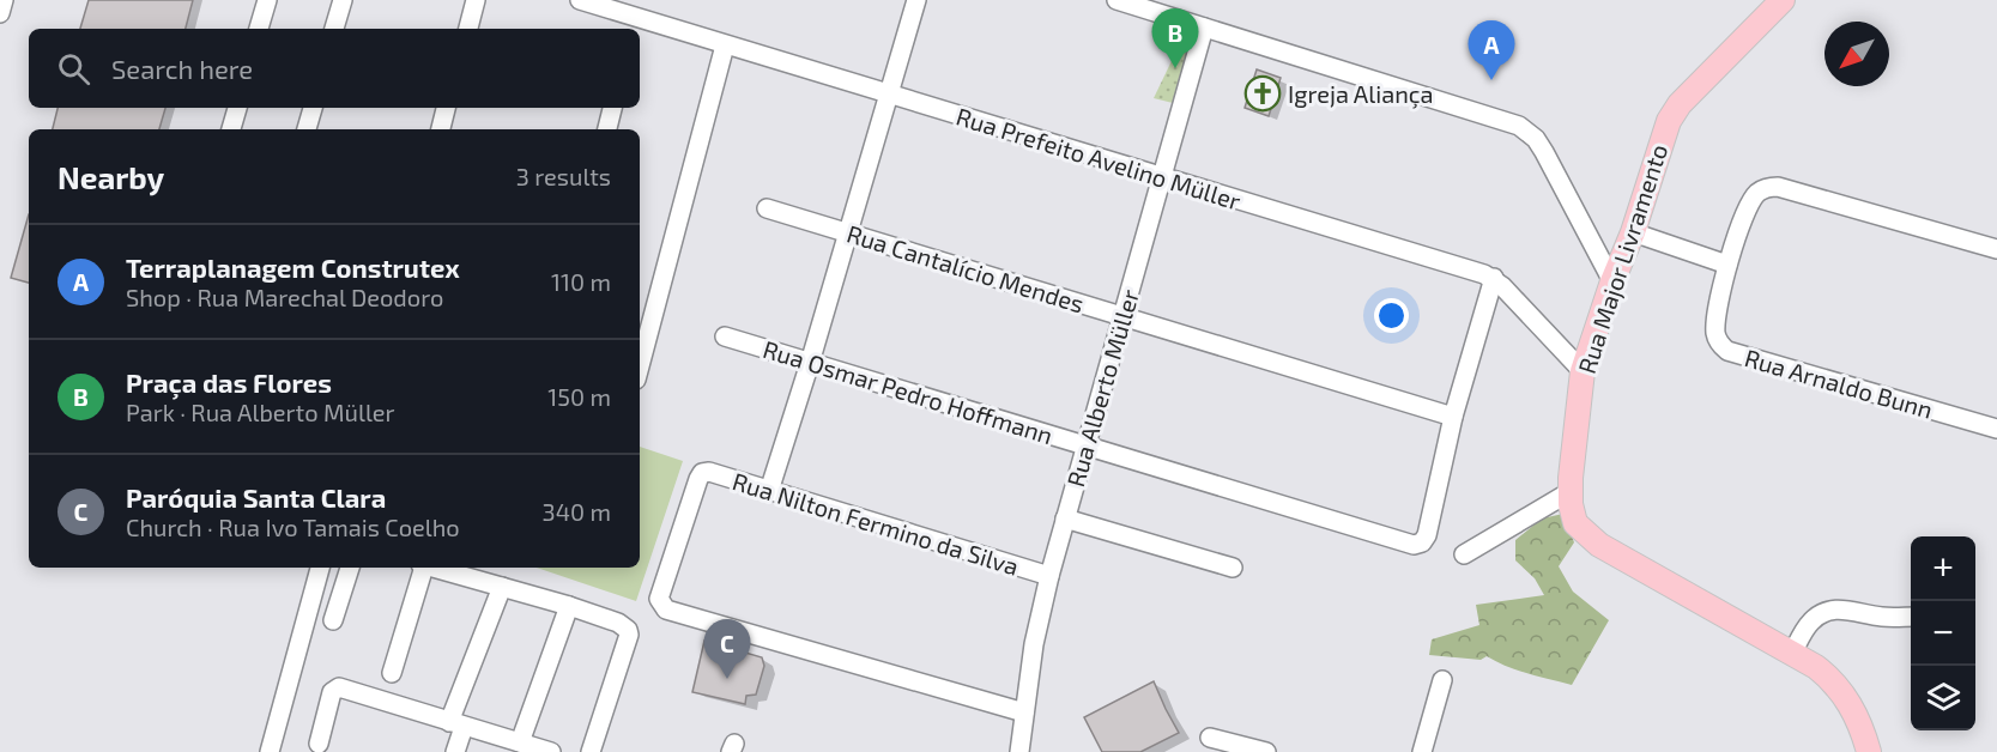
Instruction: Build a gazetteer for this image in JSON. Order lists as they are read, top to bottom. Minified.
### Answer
{"streets":{"main road":["Rua Major Livramento"],"street":["Rua Prefeito Avelino Müller","Rua Cantalício Mendes","Rua Arnaldo Bunn","Rua Alberto Müller","Rua Osmar Pedro Hoffmann","Rua Nilton Fermino da Silva"]},"crossings":[["Rua Prefeito Avelino Müller","Rua Major Livramento"],["Rua Prefeito Avelino Müller","Rua Alberto Müller"],["Rua Cantalício Mendes","Rua Alberto Müller"],["Rua Cantalício Mendes","Rua Osmar Pedro Hoffmann"],["Rua Alberto Müller","Rua Osmar Pedro Hoffmann"],["Rua Alberto Müller","Rua Nilton Fermino da Silva"]],"places":{"church":["Igreja Aliança"]},"north":"bottom left","page":{"pins":["B","A","C"],"search":"Search here","heading":["Nearby","3 results"],"list":[{"mark":"A","name":"Terraplanagem Construtex","note":"Shop · Rua Marechal Deodoro","value":"110 m"},{"mark":"B","name":"Praça das Flores","note":"Park · Rua Alberto Müller","value":"150 m"},{"mark":"C","name":"Paróquia Santa Clara","note":"Church · Rua Ivo Tamais Coelho","value":"340 m"}],"map_buttons":["+","−"]}}
